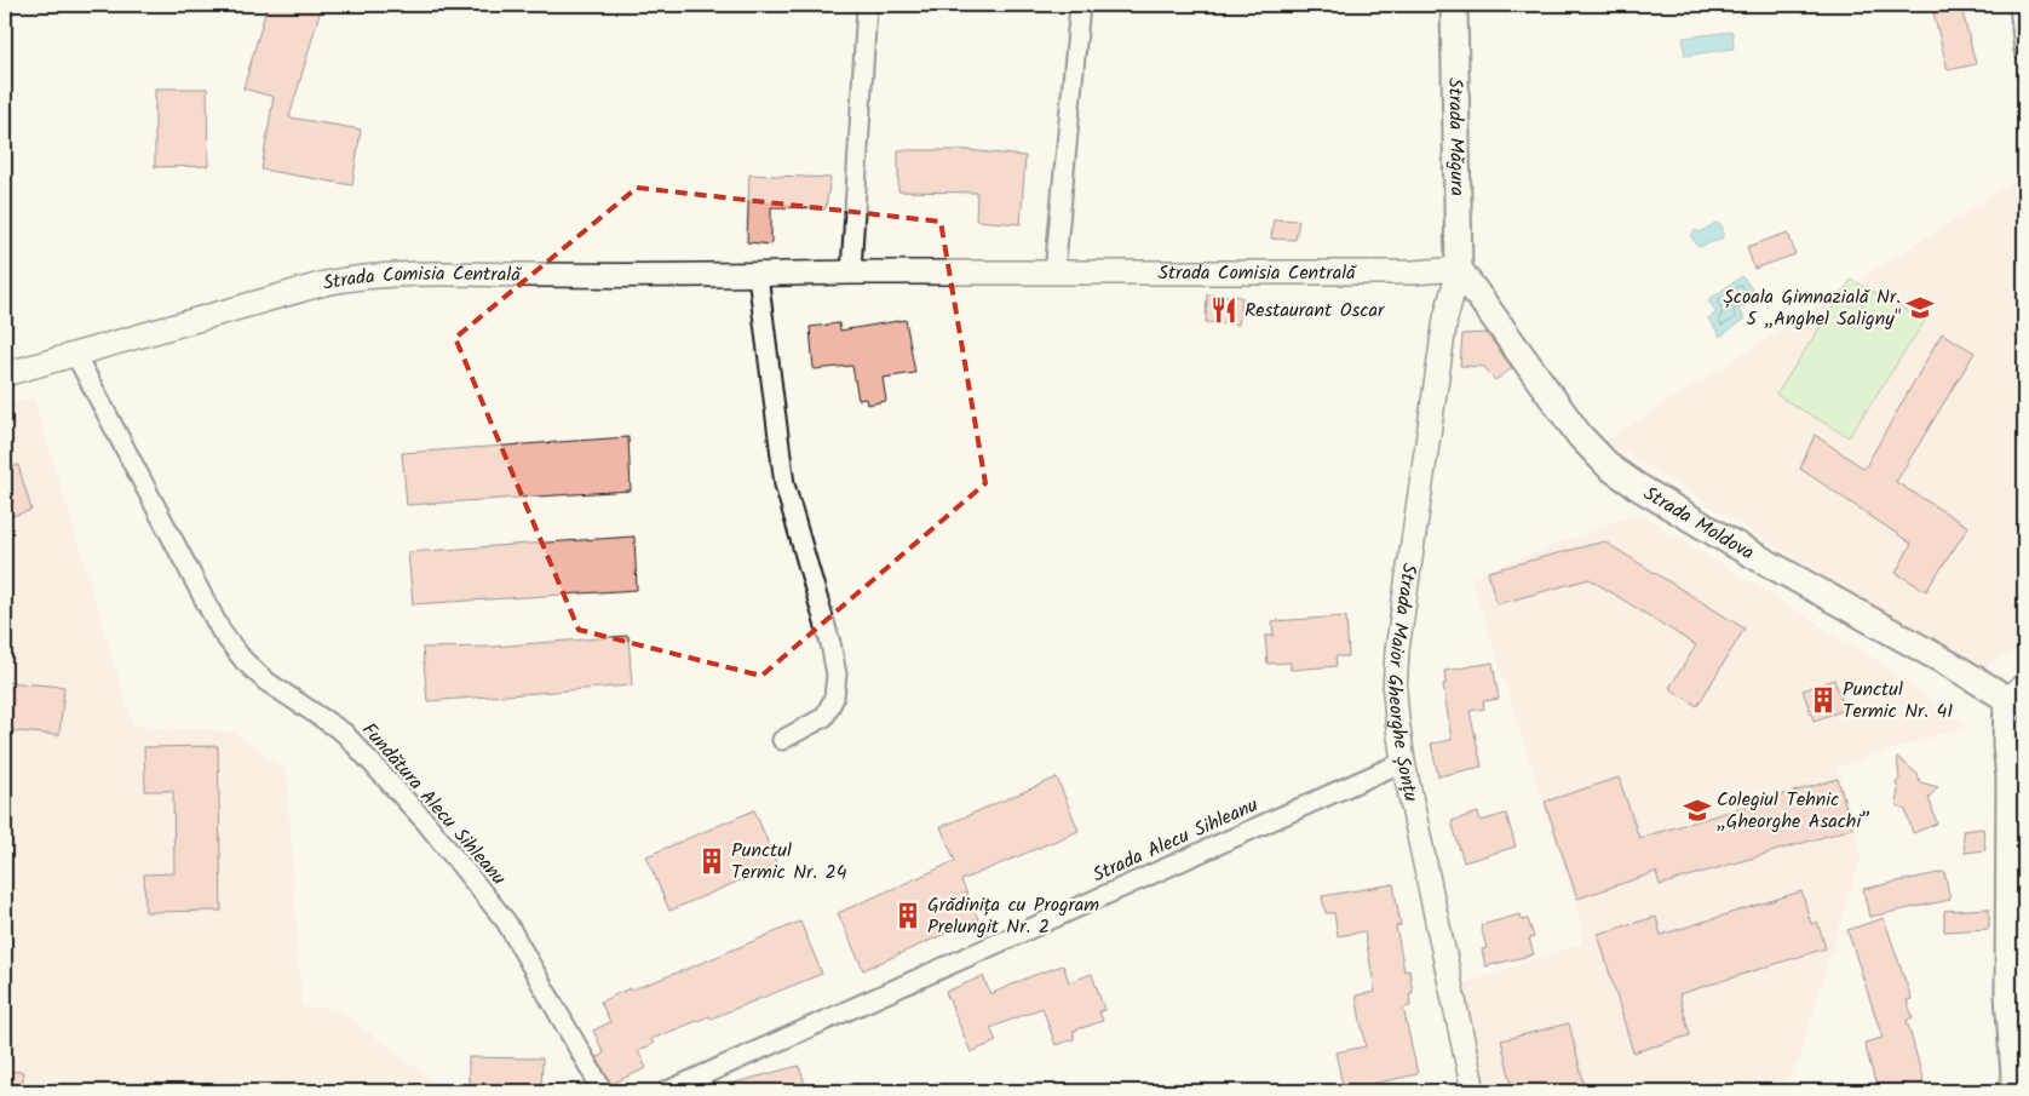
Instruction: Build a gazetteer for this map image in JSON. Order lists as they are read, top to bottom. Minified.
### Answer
{"streets":{"main road":["Strada Măgura","Strada Moldova"],"street":["Strada Comisia Centrală","Strada Maior Gheorghe Șonțu","Fundătura Alecu Sihleanu","Strada Alecu Sihleanu"]},"crossings":[["Strada Măgura","Strada Comisia Centrală"],["Strada Măgura","Strada Moldova"],["Strada Măgura","Strada Maior Gheorghe Șonțu"],["Strada Comisia Centrală","Strada Moldova"],["Strada Comisia Centrală","Strada Maior Gheorghe Șonțu"],["Strada Comisia Centrală","Fundătura Alecu Sihleanu"],["Strada Moldova","Strada Maior Gheorghe Șonțu"],["Strada Maior Gheorghe Șonțu","Strada Alecu Sihleanu"]],"places":{"school or university":["Școala Gimnazială Nr. 5 „Anghel Saligny\"","Colegiul Tehnic „Gheorghe Asachi”"],"restaurant":["Restaurant Oscar"],"building":["Punctul Termic Nr. 41","Punctul Termic Nr. 24","Grădinița cu Program Prelungit Nr. 2"]}}
